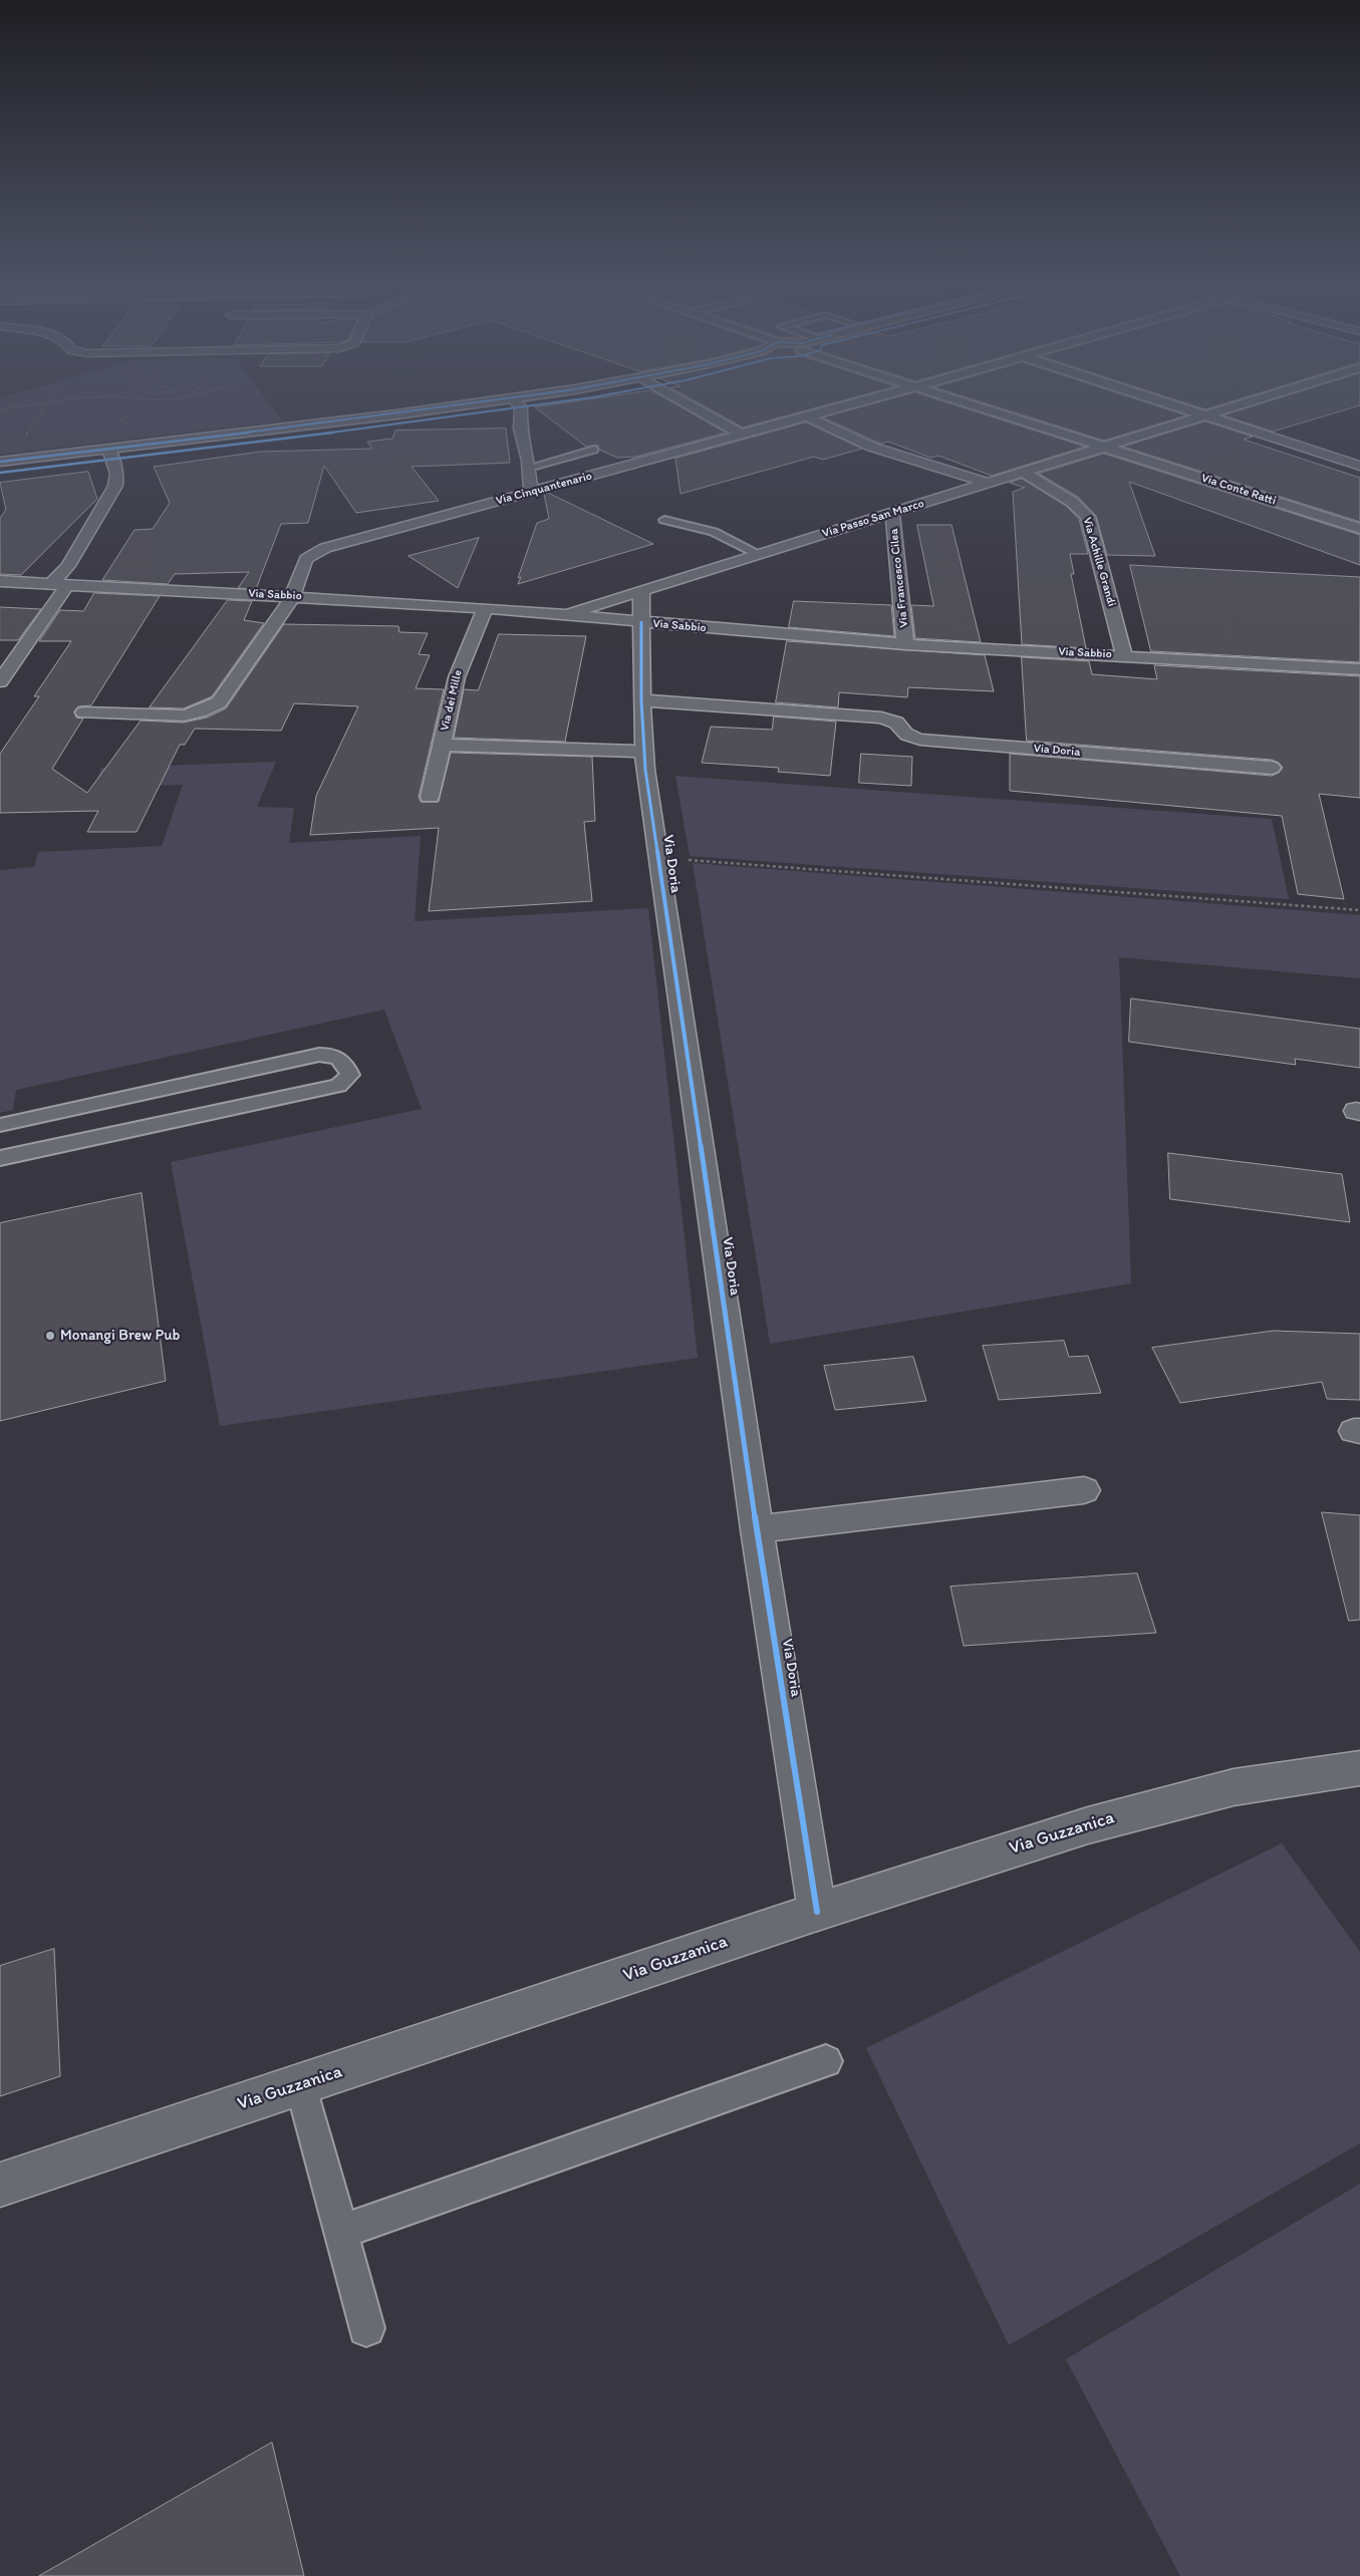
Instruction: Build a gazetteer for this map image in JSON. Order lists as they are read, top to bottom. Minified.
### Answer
{"streets":{"street":["Via Cinquantenario","Via Conte Ratti","Via Passo San Marco","Via Achille Grandi","Via Francesco Cilea","Via Sabbio","Via dei Mille","Via Doria","Via Guzzanica"]},"crossings":[["Via Cinquantenario","Via Sabbio"],["Via Conte Ratti","Via Passo San Marco"],["Via Passo San Marco","Via Achille Grandi"],["Via Passo San Marco","Via Francesco Cilea"],["Via Passo San Marco","Via Sabbio"],["Via Achille Grandi","Via Sabbio"],["Via Francesco Cilea","Via Sabbio"],["Via Sabbio","Via dei Mille"],["Via Sabbio","Via Doria"],["Via Doria","Via Guzzanica"]],"places":["Monangi Brew Pub"]}
